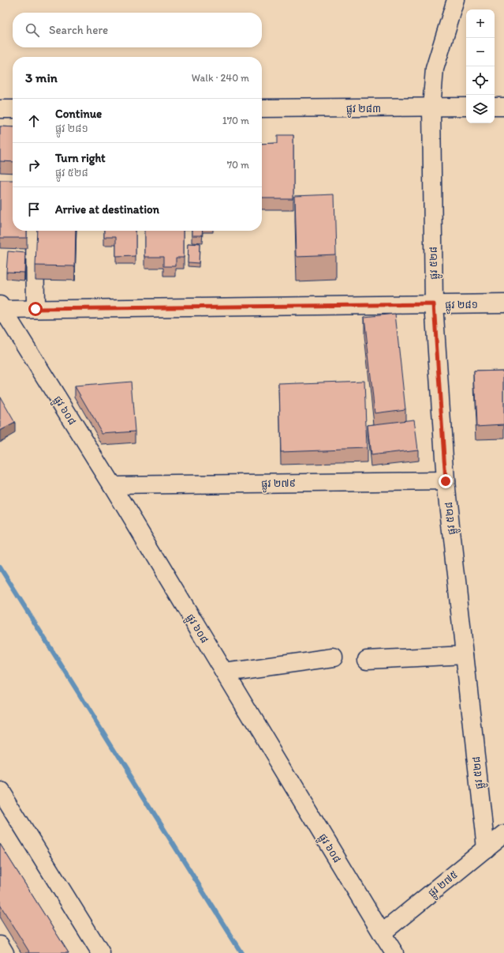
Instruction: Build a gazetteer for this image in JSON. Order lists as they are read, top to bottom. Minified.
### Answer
{"streets":{"street":["ផ្លូវ ២៨៣","ផ្លូវ ៥២៨","ផ្លូវ ២៨១","ផ្លូវ ៦០៨","ផ្លូវ ២៧៩","ផ្លូវ ២៧៥"]},"crossings":[["ផ្លូវ ២៨៣","ផ្លូវ ៥២៨"],["ផ្លូវ ៥២៨","ផ្លូវ ២៨១"],["ផ្លូវ ៥២៨","ផ្លូវ ២៧៩"],["ផ្លូវ ៥២៨","ផ្លូវ ២៧៥"],["ផ្លូវ ២៨១","ផ្លូវ ៦០៨"],["ផ្លូវ ៦០៨","ផ្លូវ ២៧៩"],["ផ្លូវ ៦០៨","ផ្លូវ ២៧៥"]],"page":{"map_buttons":["+","−"],"search":"Search here","heading":["3 min","Walk · 240 m"],"list":[["Continue","ផ្លូវ ២៨១","170 m"],["Turn right","ផ្លូវ ៥២៨","70 m"],"Arrive at destination"]}}
